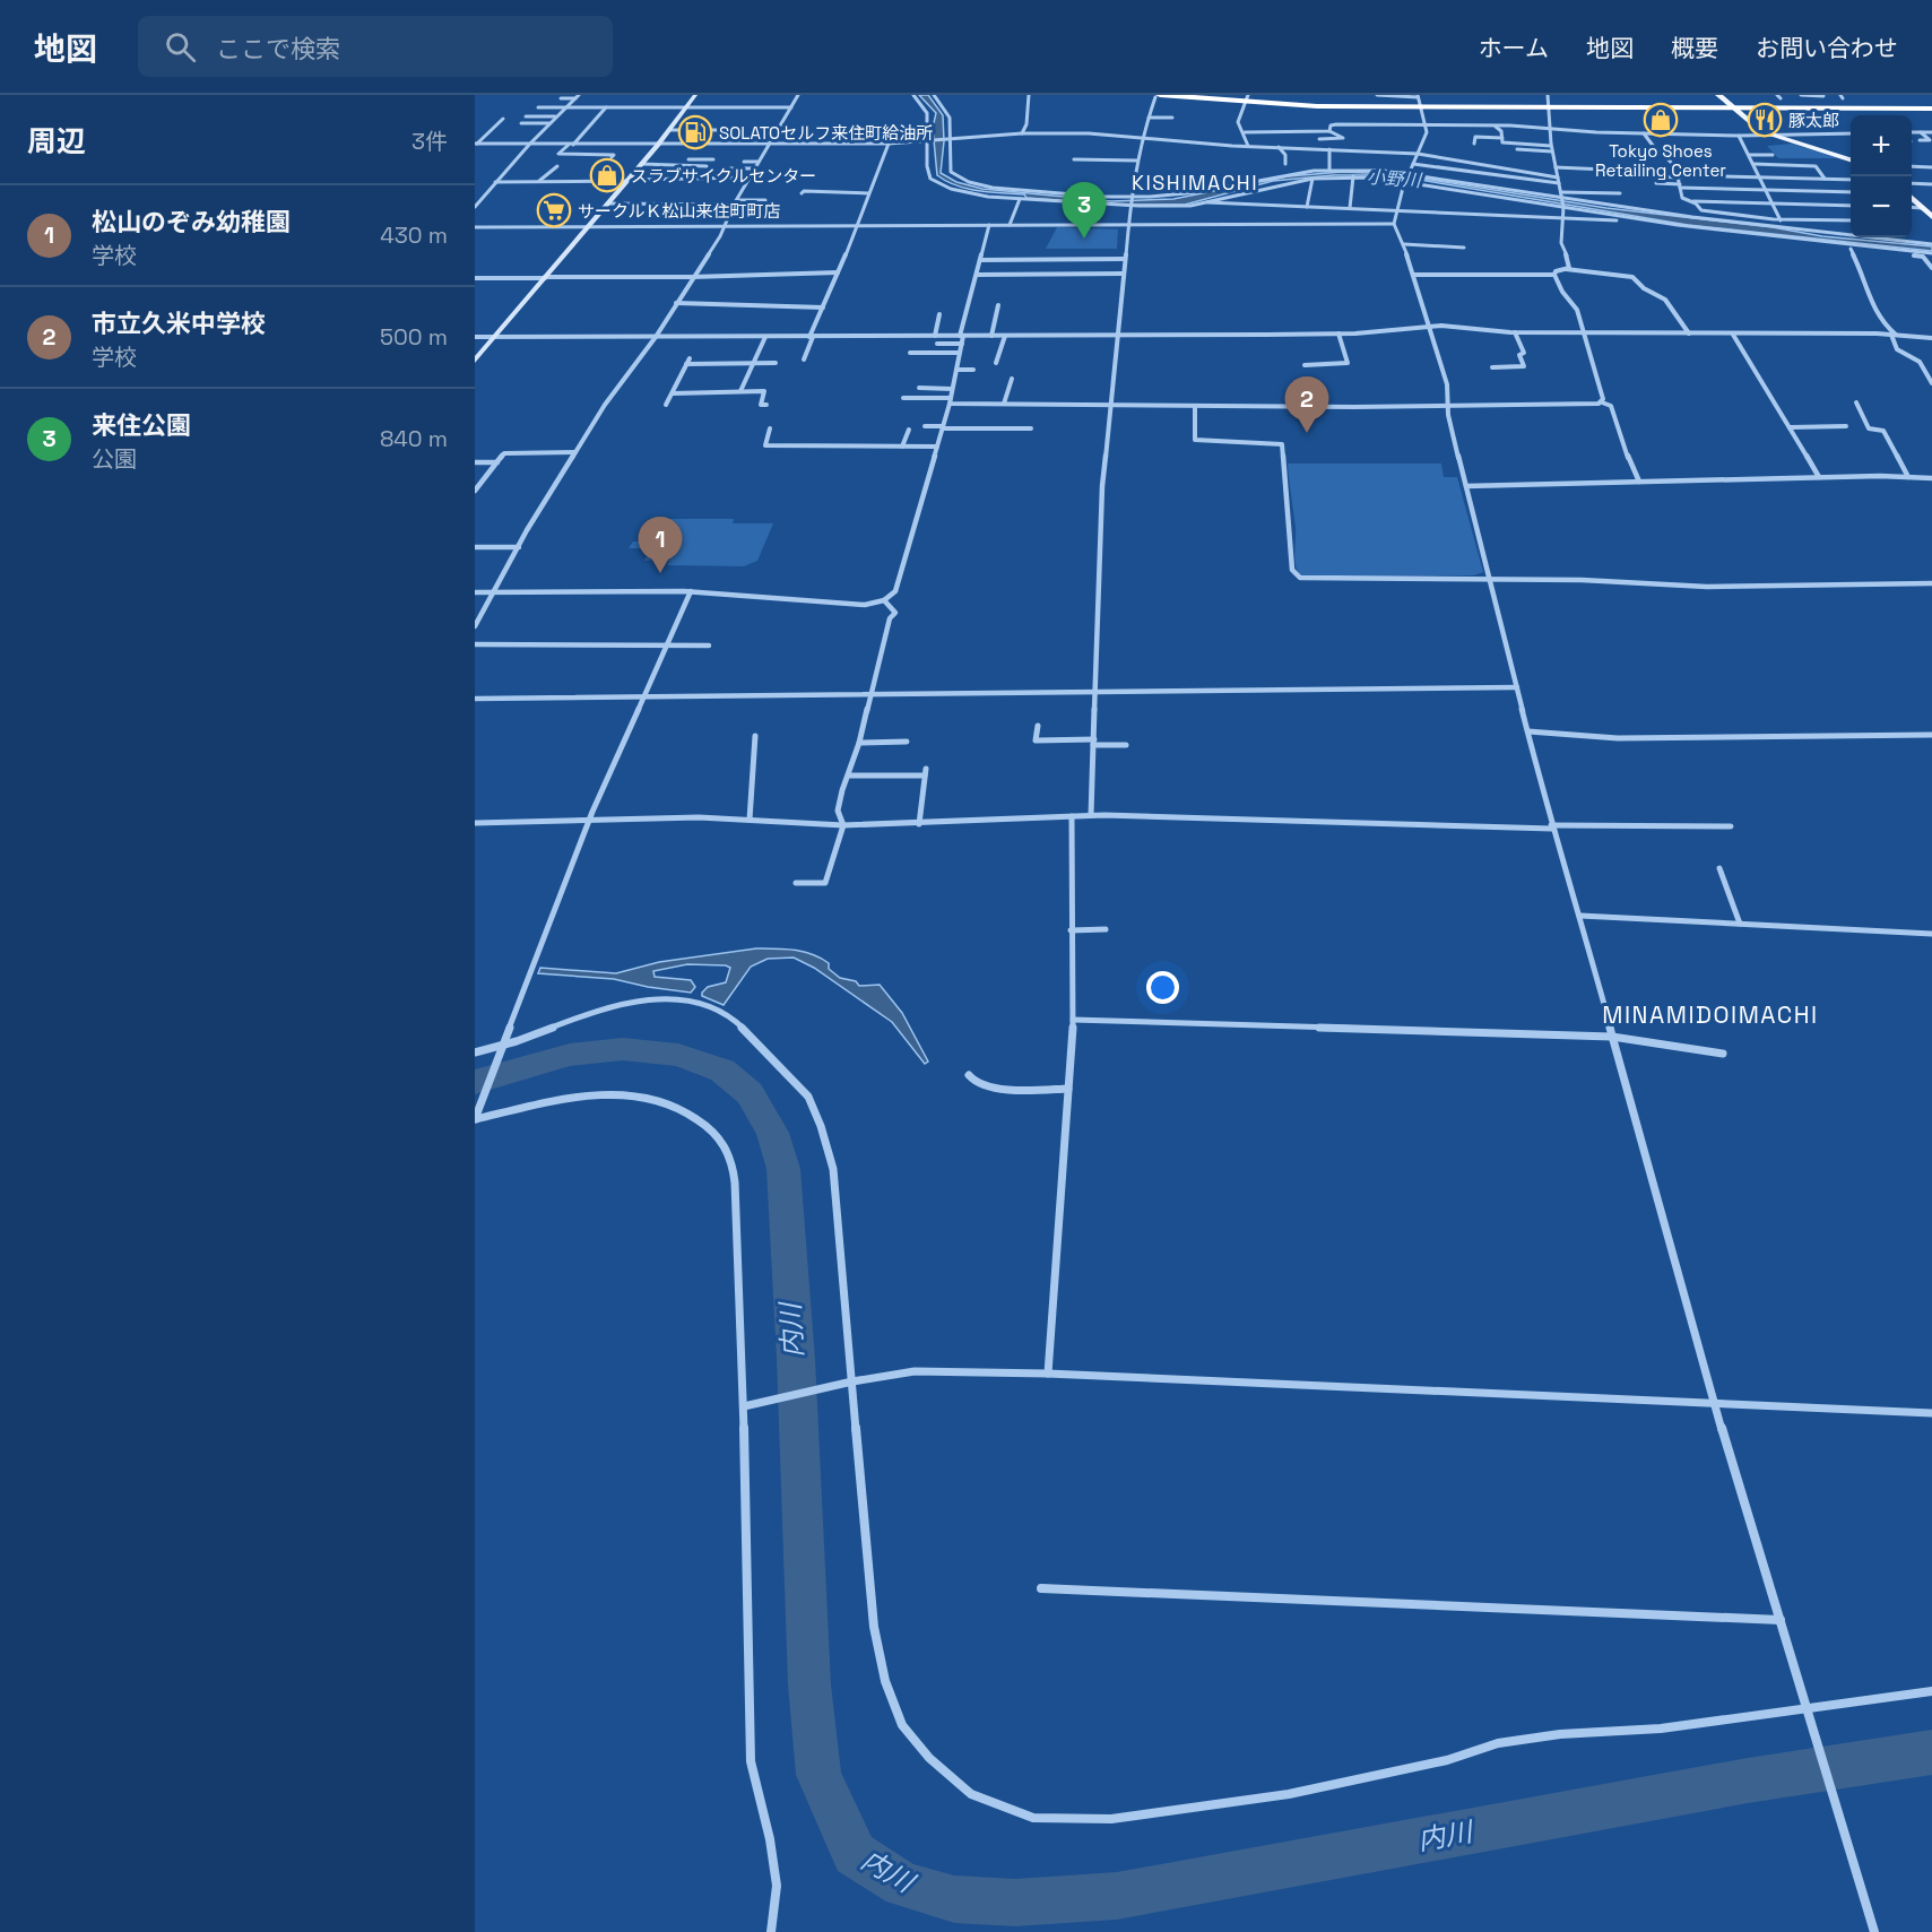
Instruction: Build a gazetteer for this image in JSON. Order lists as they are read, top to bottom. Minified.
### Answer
{"districts":["KISHIMACHI","MINAMIDOIMACHI"],"water":["小野川","内川"],"places":{"shop":["Tokyo Shoes Retailing Center","スラブサイクルセンター"],"restaurant":["豚太郎"],"fuel station":["SOLATOセルフ来住町給油所"],"supermarket":["サークルＫ松山来住町町店"]},"page":{"header":"地図","search":"ここで検索","nav":["ホーム","地図","概要","お問い合わせ"],"heading":["周辺","3件"],"map_buttons":["+","−"],"pins":["3","2","1"],"list":[{"mark":"1","name":"松山のぞみ幼稚園","note":"学校","value":"430 m"},{"mark":"2","name":"市立久米中学校","note":"学校","value":"500 m"},{"mark":"3","name":"来住公園","note":"公園","value":"840 m"}]}}
